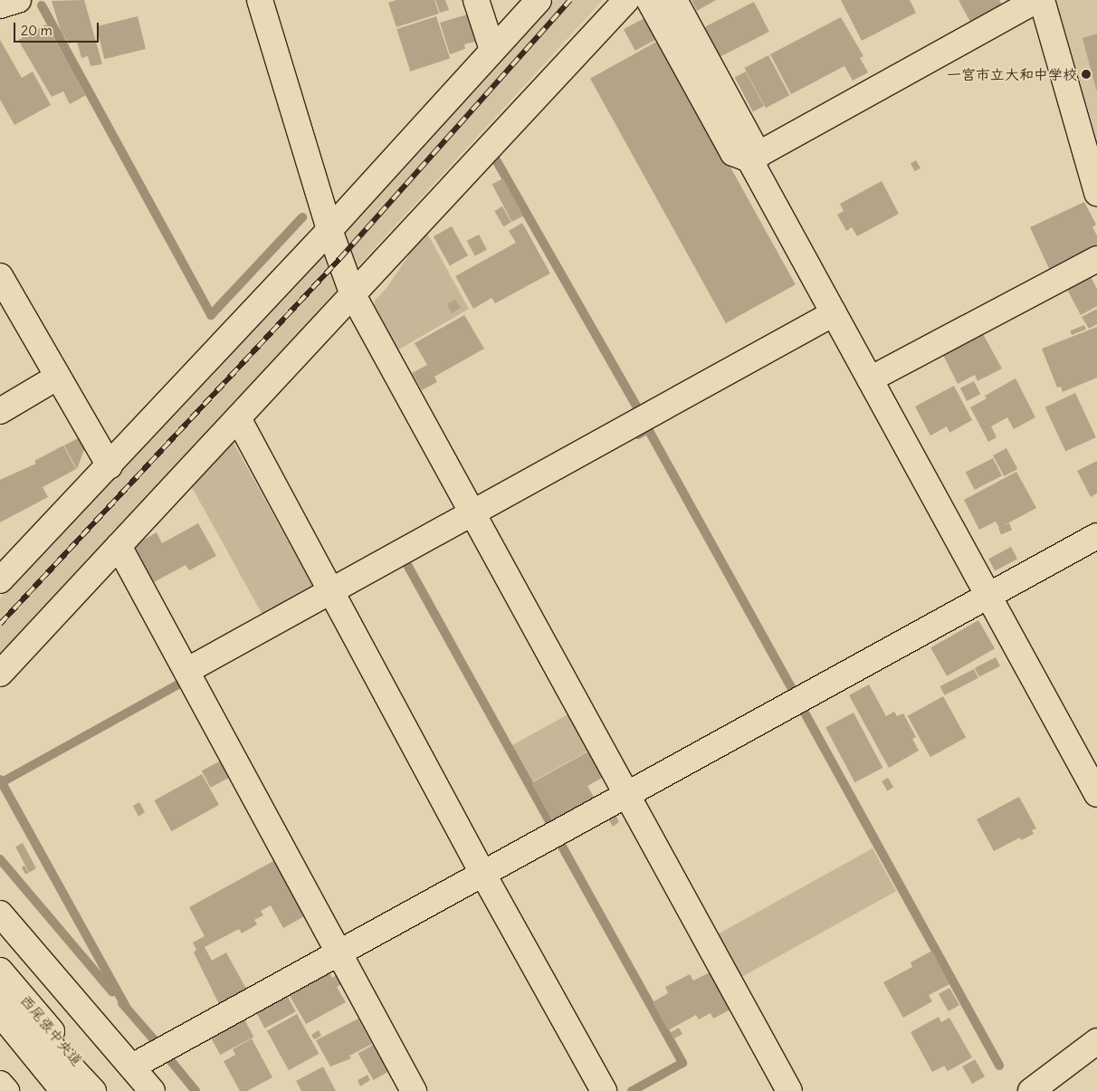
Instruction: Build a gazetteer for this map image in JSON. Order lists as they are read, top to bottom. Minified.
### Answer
{"streets":{"main road":["西尾張中央道"]},"places":["一宮市立大和中学校"],"scale_bar":"20 m"}
